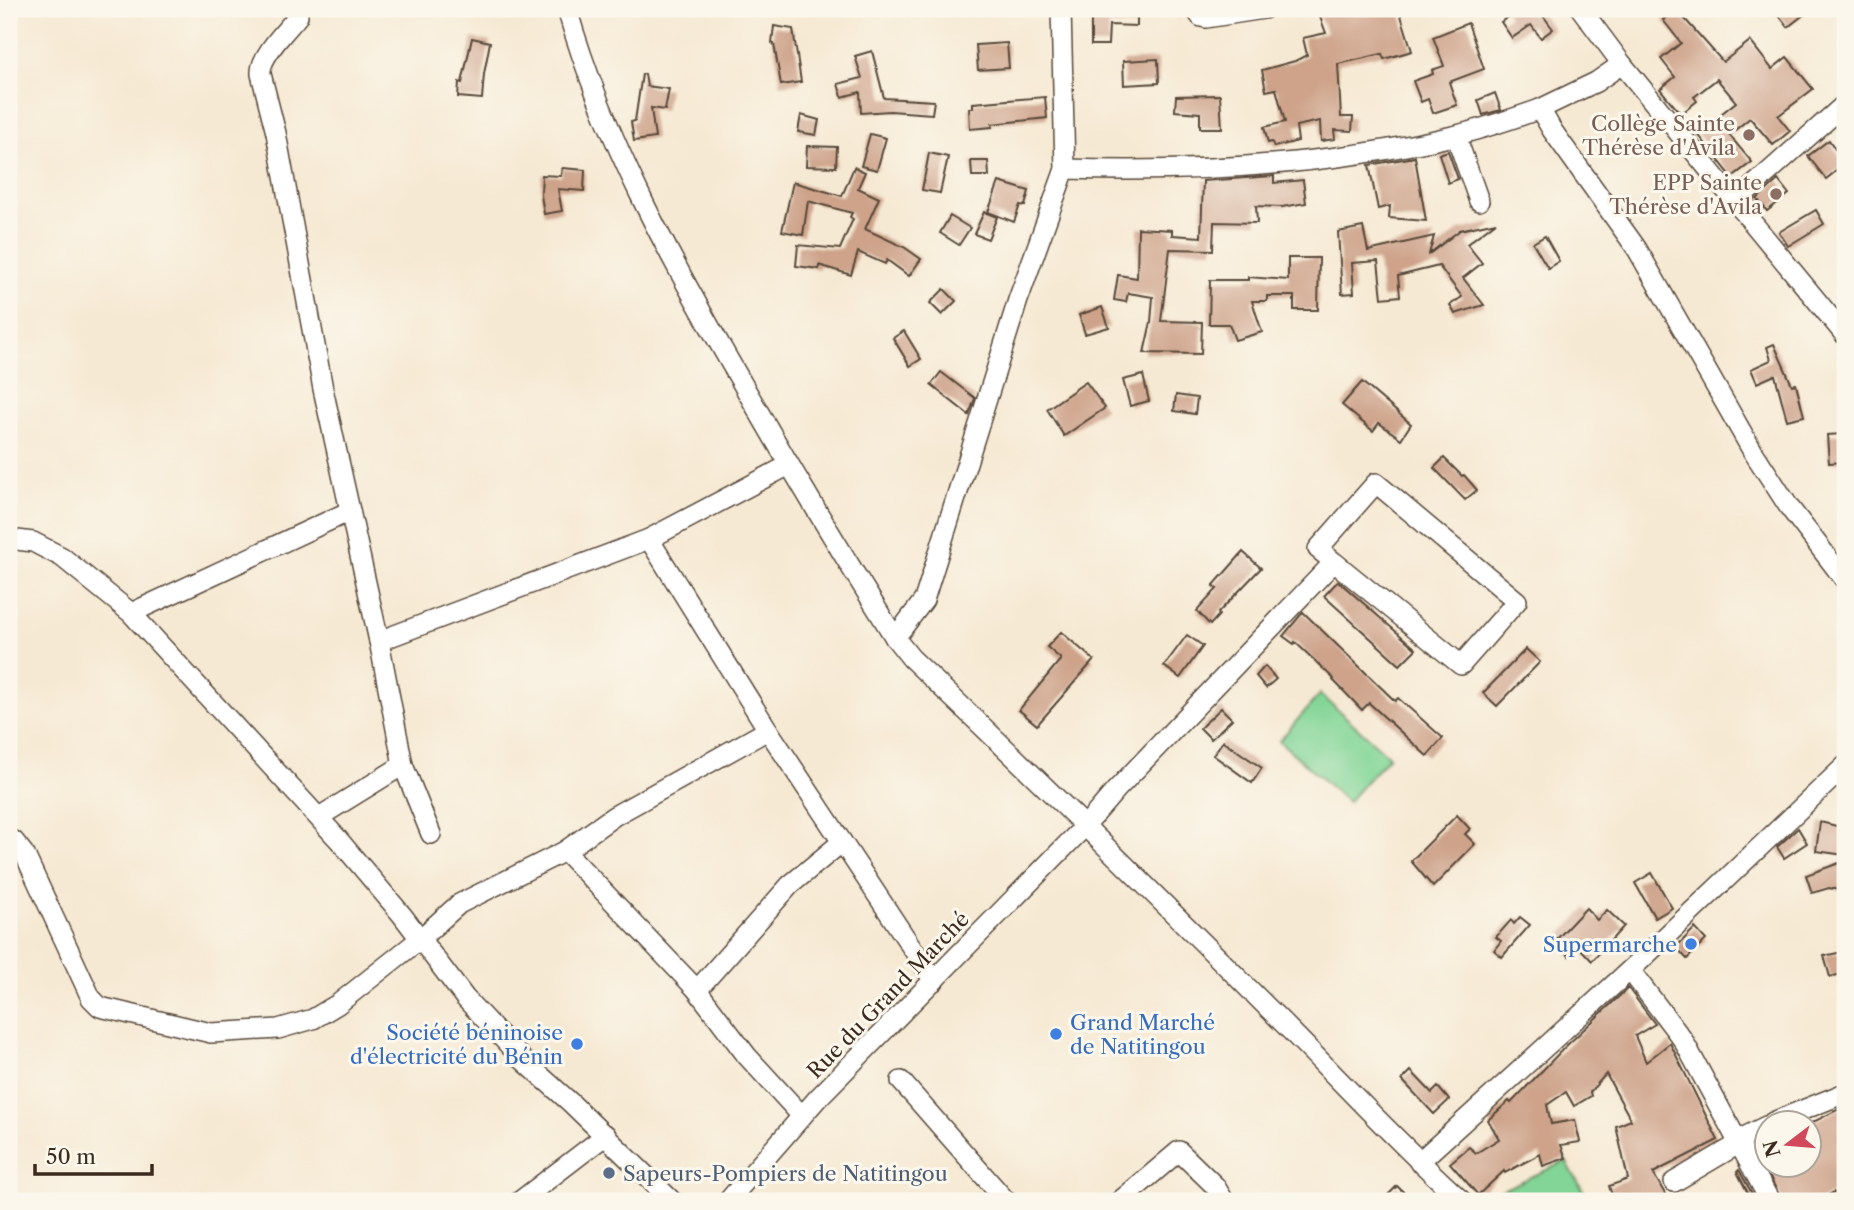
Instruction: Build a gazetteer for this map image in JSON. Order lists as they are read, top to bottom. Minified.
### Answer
{"streets":{"street":["Rue du Grand Marché"]},"places":["Collège Sainte Thérèse d'Avila","EPP Sainte Thérèse d'Avila","Supermarche","Grand Marché de Natitingou","Société béninoise d'électricité du Bénin","Sapeurs-Pompiers de Natitingou"],"scale_bar":"50 m","north":"left"}
